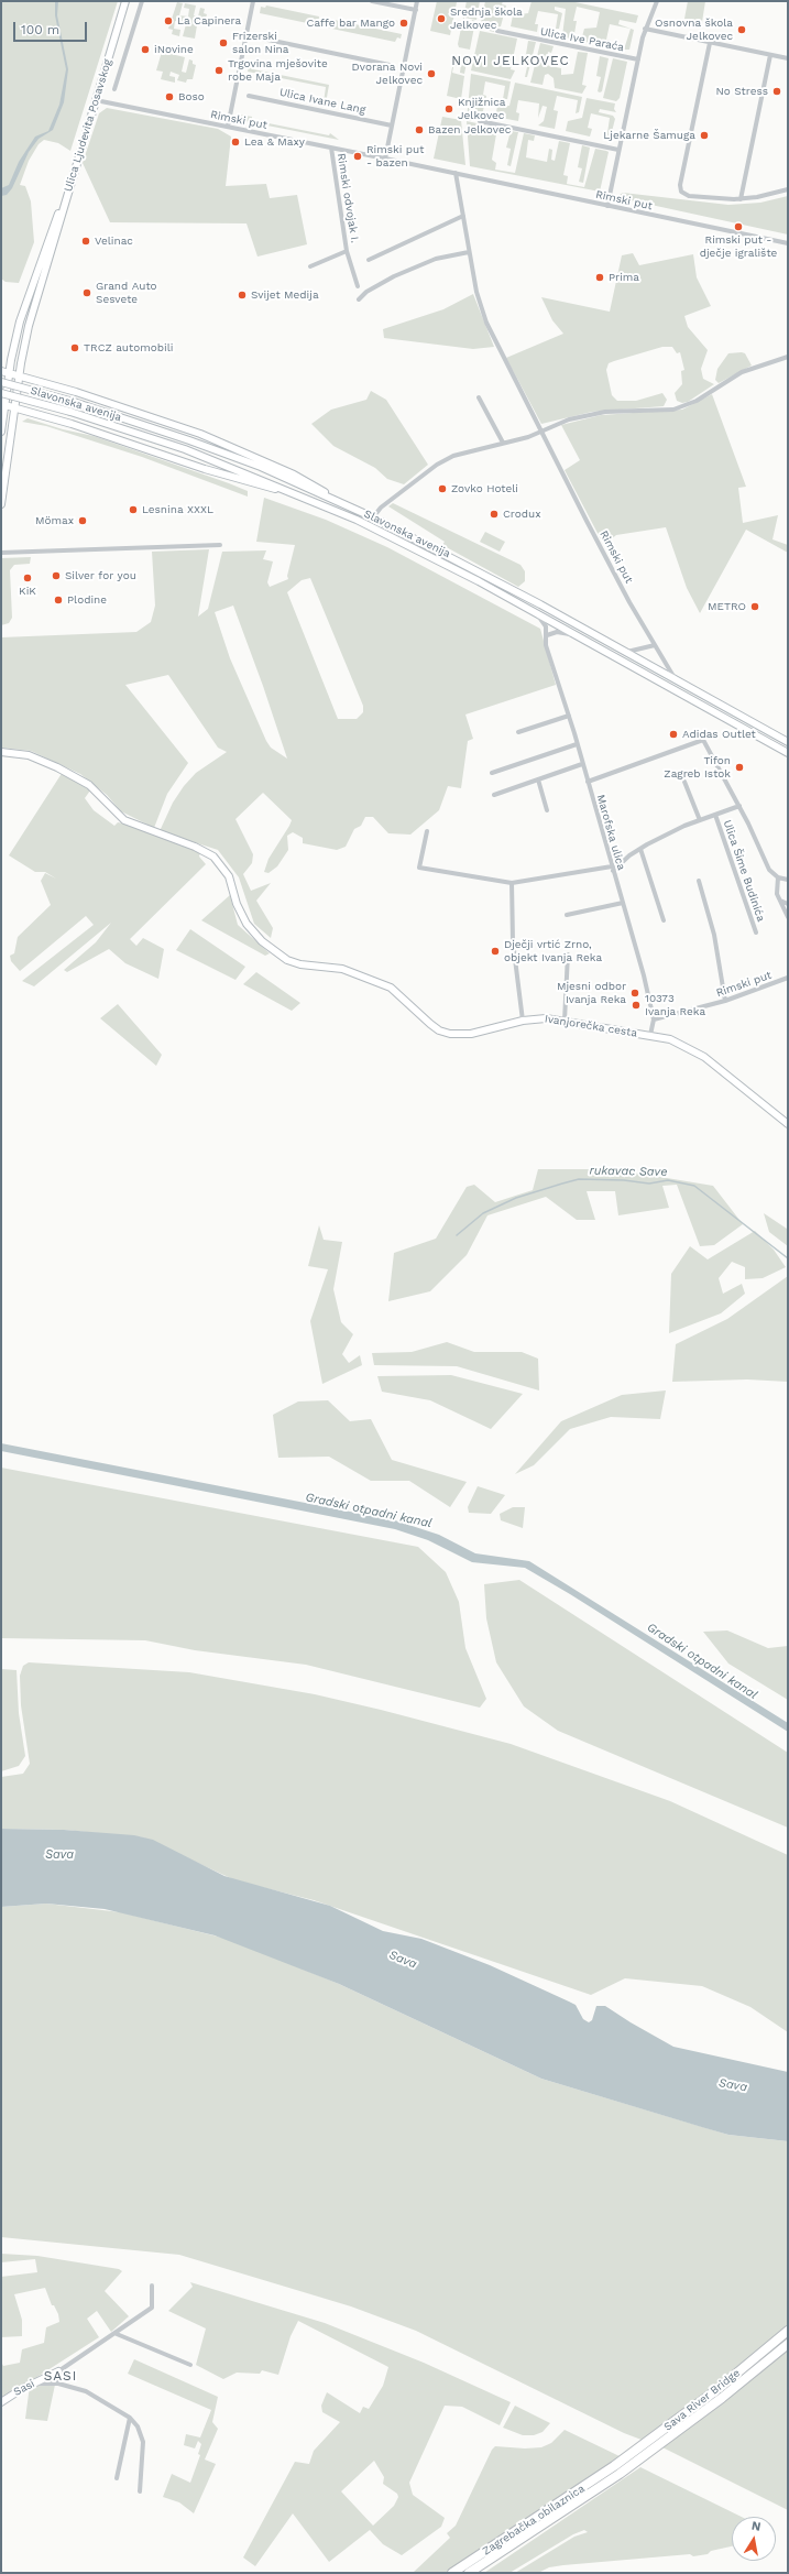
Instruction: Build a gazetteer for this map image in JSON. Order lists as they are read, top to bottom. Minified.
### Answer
{"streets":{"highway":["Sava River Bridge","Zagrebačka obilaznica"],"main road":["Ulica Ljudevita Posavskog","Slavonska avenija","Ivanjorečka cesta","Sasi"],"street":["Ulica Ive Paraća","Ulica Ivane Lang","Rimski put","Rimski odvojak I.","Marofska ulica","Ulica Šime Budinića"]},"crossings":[["Rimski put","Ulica Ljudevita Posavskog"],["Rimski put","Rimski odvojak I."],["Rimski put","Slavonska avenija"],["Rimski put","Marofska ulica"],["Slavonska avenija","Marofska ulica"],["Marofska ulica","Ivanjorečka cesta"],["Sava River Bridge","Zagrebačka obilaznica"]],"districts":["NOVI JELKOVEC","SASI"],"water":["rukavac Save","Gradski otpadni kanal","Sava"],"places":["Srednja škola Jelkovec","La Capinera","Caffe bar Mango","Osnovna škola Jelkovec","Frizerski salon Nina","iNovine","Trgovina mješovite robe Maja","Dvorana Novi Jelkovec","No Stress","Boso","Knjižnica Jelkovec","Bazen Jelkovec","Ljekarne Šamuga","Lea & Maxy","Rimski put - bazen","Rimski put - dječje igralište","Velinac","Prima","Grand Auto Sesvete","Svijet Medija","TRCZ automobili","Zovko Hoteli","Lesnina XXXL","Crodux","Mömax","Silver for you","KiK","Plodine","METRO","Adidas Outlet","Tifon Zagreb Istok","Dječji vrtić Zrno, objekt Ivanja Reka","Mjesni odbor Ivanja Reka","10373 Ivanja Reka"],"scale_bar":"100 m","north":"top"}
